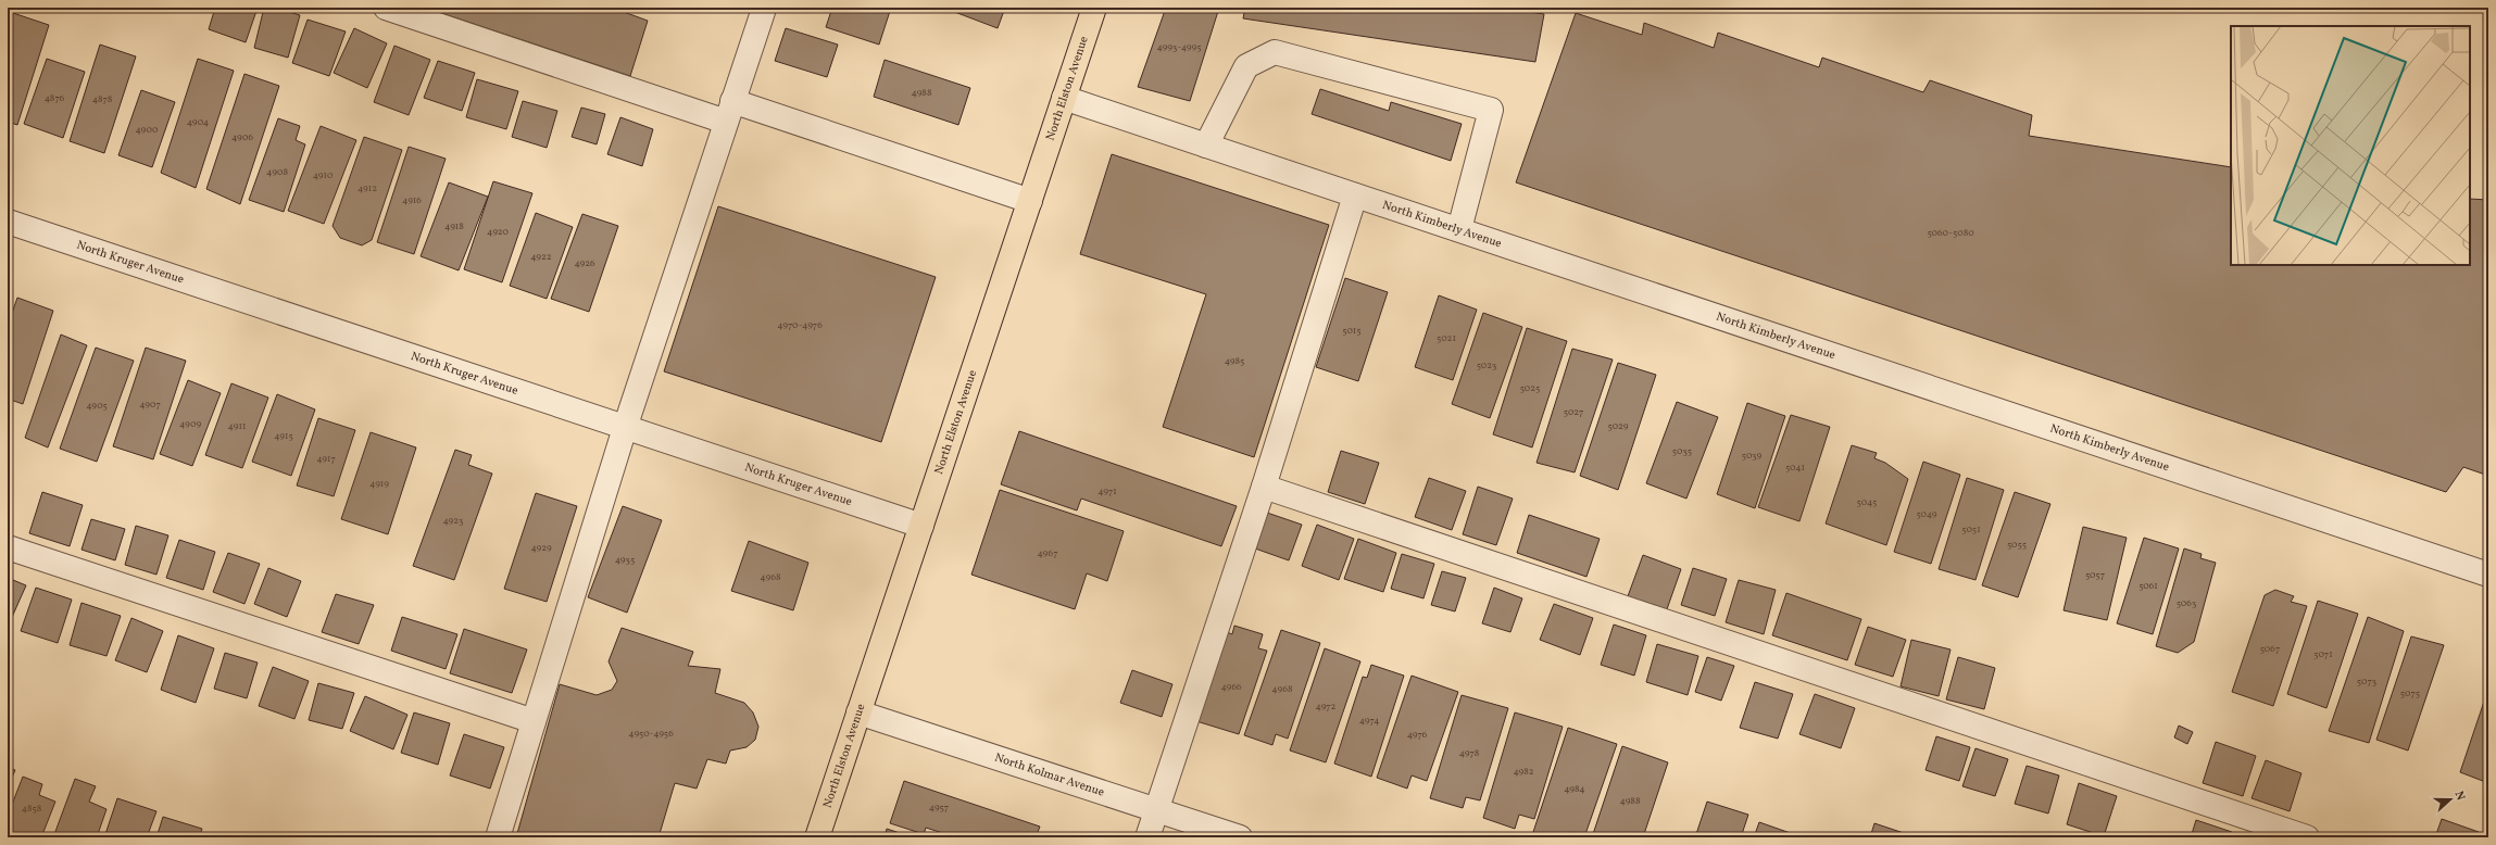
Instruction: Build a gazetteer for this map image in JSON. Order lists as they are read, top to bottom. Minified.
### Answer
{"streets":{"main road":["North Elston Avenue"],"street":["North Kimberly Avenue","North Kruger Avenue","North Kolmar Avenue"]},"crossings":[["North Elston Avenue","North Kimberly Avenue"],["North Elston Avenue","North Kruger Avenue"],["North Elston Avenue","North Kolmar Avenue"]],"house_numbers":["4993-4995","4988","4876","4878","4904","4900","4906","4908","4910","4912","4916","4918","4920","5060-5080","4922","4926","4970-4976","5015","5021","4985","5023","5025","4907","4905","5027","4909","4911","5029","4915","5035","5039","4917","5041","4919","4971","5045","5049","4923","5051","5055","4929","4967","4935","5057","4968","5061","5063","5067","5071","5073","4966","4968","5075","4972","4974","4950-4956","4976","4978","4982","4984","4988","4957","4858"],"north":"right"}
